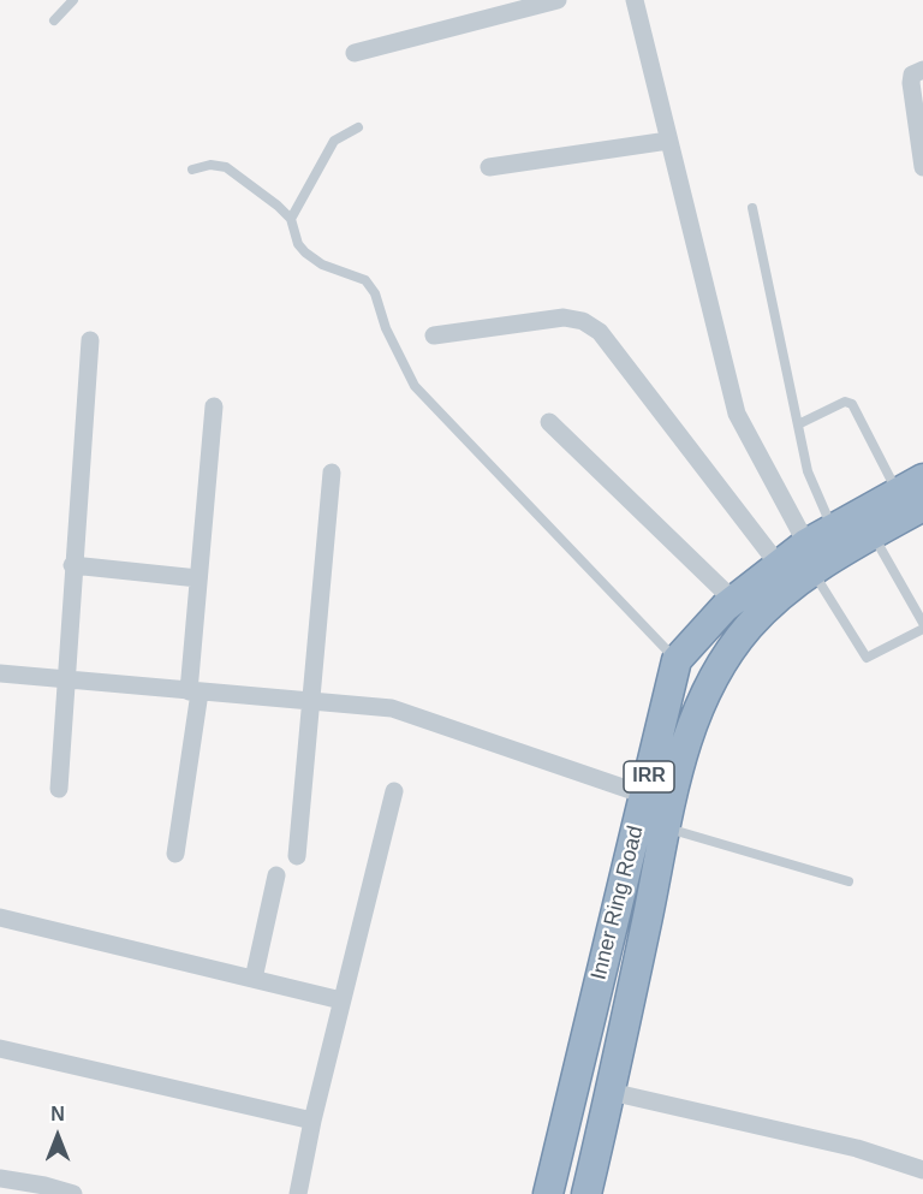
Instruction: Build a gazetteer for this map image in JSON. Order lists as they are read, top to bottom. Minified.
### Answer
{"streets":{"highway":["IRR","Inner Ring Road"]},"north":"top"}
